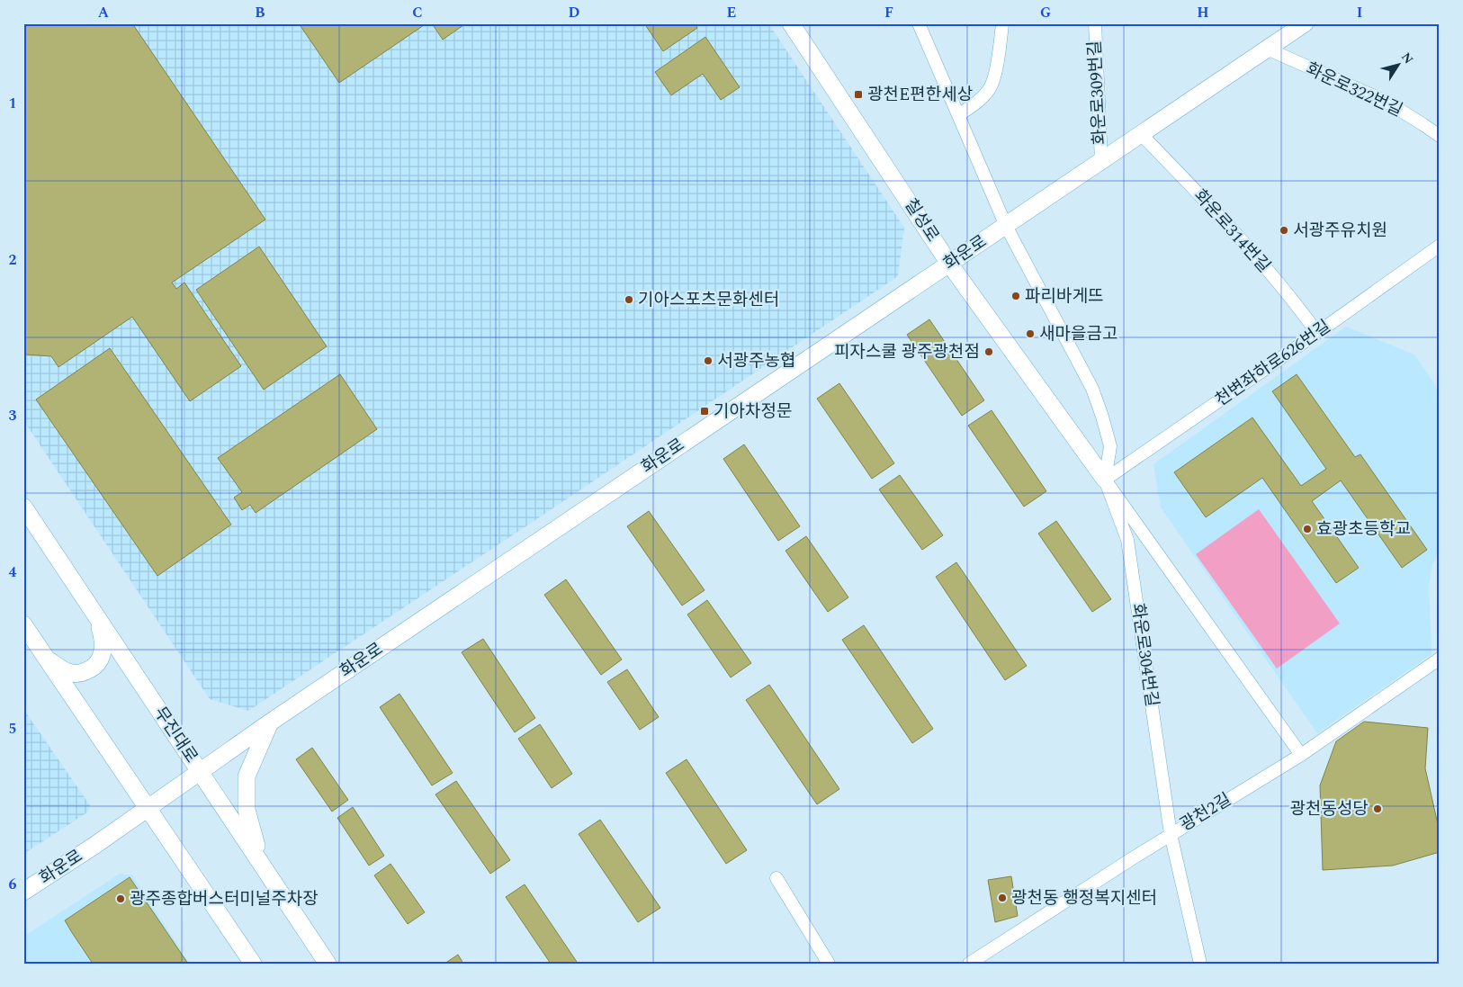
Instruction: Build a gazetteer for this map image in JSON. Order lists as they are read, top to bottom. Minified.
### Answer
{"streets":{"street":["화운로322번길","화운로309번길","칠성로","화운로314번길","화운로","천변좌하로626번길","화운로304번길","무진대로","광천2길"]},"crossings":[["화운로322번길","화운로"],["화운로309번길","화운로"],["칠성로","화운로"],["칠성로","천변좌하로626번길"],["칠성로","화운로304번길"],["화운로314번길","화운로"],["화운로314번길","천변좌하로626번길"],["화운로","화운로304번길"],["화운로","무진대로"],["천변좌하로626번길","화운로304번길"],["화운로304번길","광천2길"]],"places":{"transit":["광천E편한세상","기아차정문"],"other":["서광주유치원","파리바게뜨","기아스포츠문화센터","새마을금고","피자스쿨 광주광천점","서광주농협","효광초등학교","광천동성당","광천동 행정복지센터","광주종합버스터미널주차장"]},"north":"top right","grid":{"columns":["A","B","C","D","E","F","G","H","I"],"rows":["1","2","3","4","5","6"]}}
